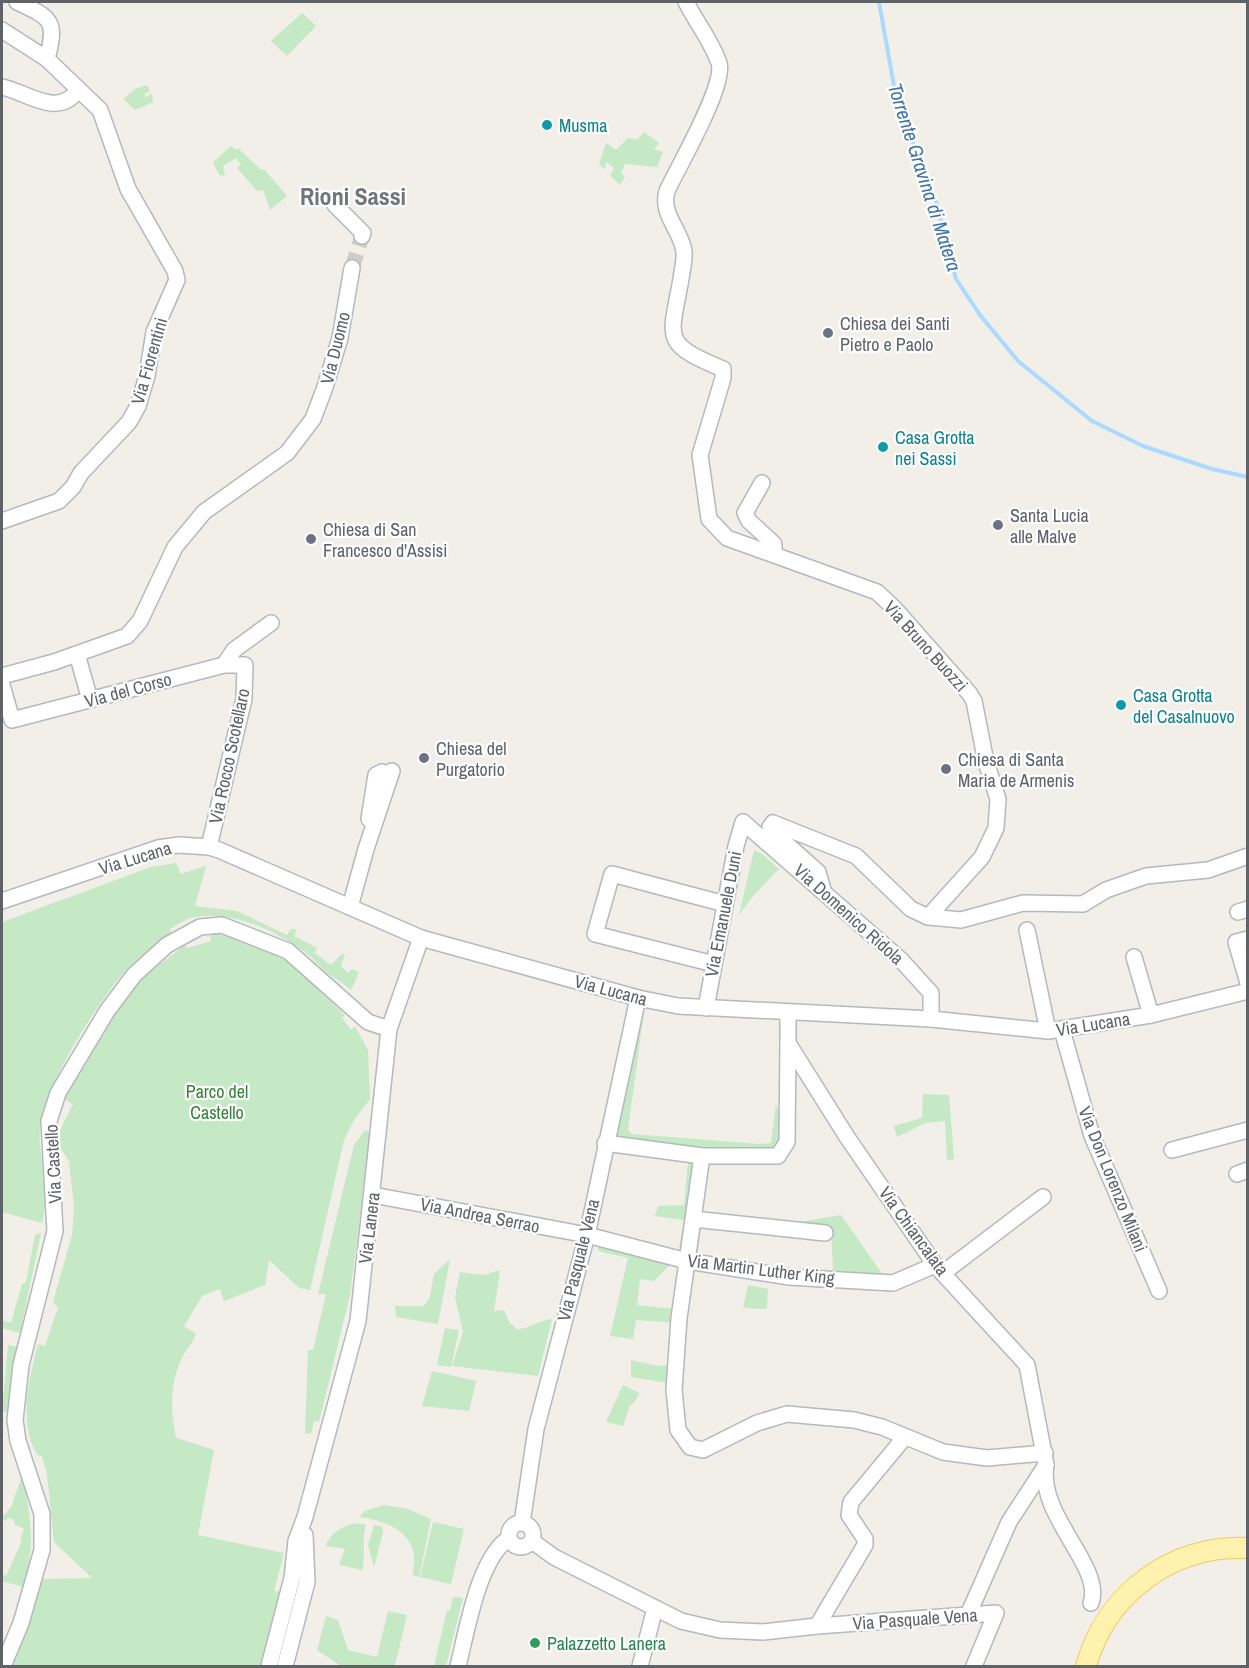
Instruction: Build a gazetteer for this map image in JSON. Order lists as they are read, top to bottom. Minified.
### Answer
{"streets":{"street":["Via Duomo","Via Fiorentini","Via Bruno Buozzi","Via del Corso","Via Rocco Scotellaro","Via Lucana","Via Emanuele Duni","Via Domenico Ridola","Via Castello","Via Don Lorenzo Milani","Via Andrea Serrao","Via Lanera","Via Chiancalata","Via Pasquale Vena","Via Martin Luther King"]},"crossings":[["Via del Corso","Via Rocco Scotellaro"],["Via Rocco Scotellaro","Via Lucana"],["Via Lucana","Via Emanuele Duni"],["Via Lucana","Via Domenico Ridola"],["Via Lucana","Via Don Lorenzo Milani"],["Via Lucana","Via Lanera"],["Via Lucana","Via Pasquale Vena"],["Via Emanuele Duni","Via Domenico Ridola"],["Via Castello","Via Lanera"],["Via Andrea Serrao","Via Lanera"],["Via Andrea Serrao","Via Pasquale Vena"],["Via Andrea Serrao","Via Martin Luther King"],["Via Chiancalata","Via Martin Luther King"],["Via Pasquale Vena","Via Martin Luther King"]],"districts":["Rioni Sassi"],"water":["Torrente Gravina di Matera"],"parks":["Parco del Castello"],"places":["Musma","Chiesa dei Santi Pietro e Paolo","Casa Grotta nei Sassi","Santa Lucia alle Malve","Chiesa di San Francesco d'Assisi","Casa Grotta del Casalnuovo","Chiesa del Purgatorio","Chiesa di Santa Maria de Armenis","Palazzetto Lanera"]}
